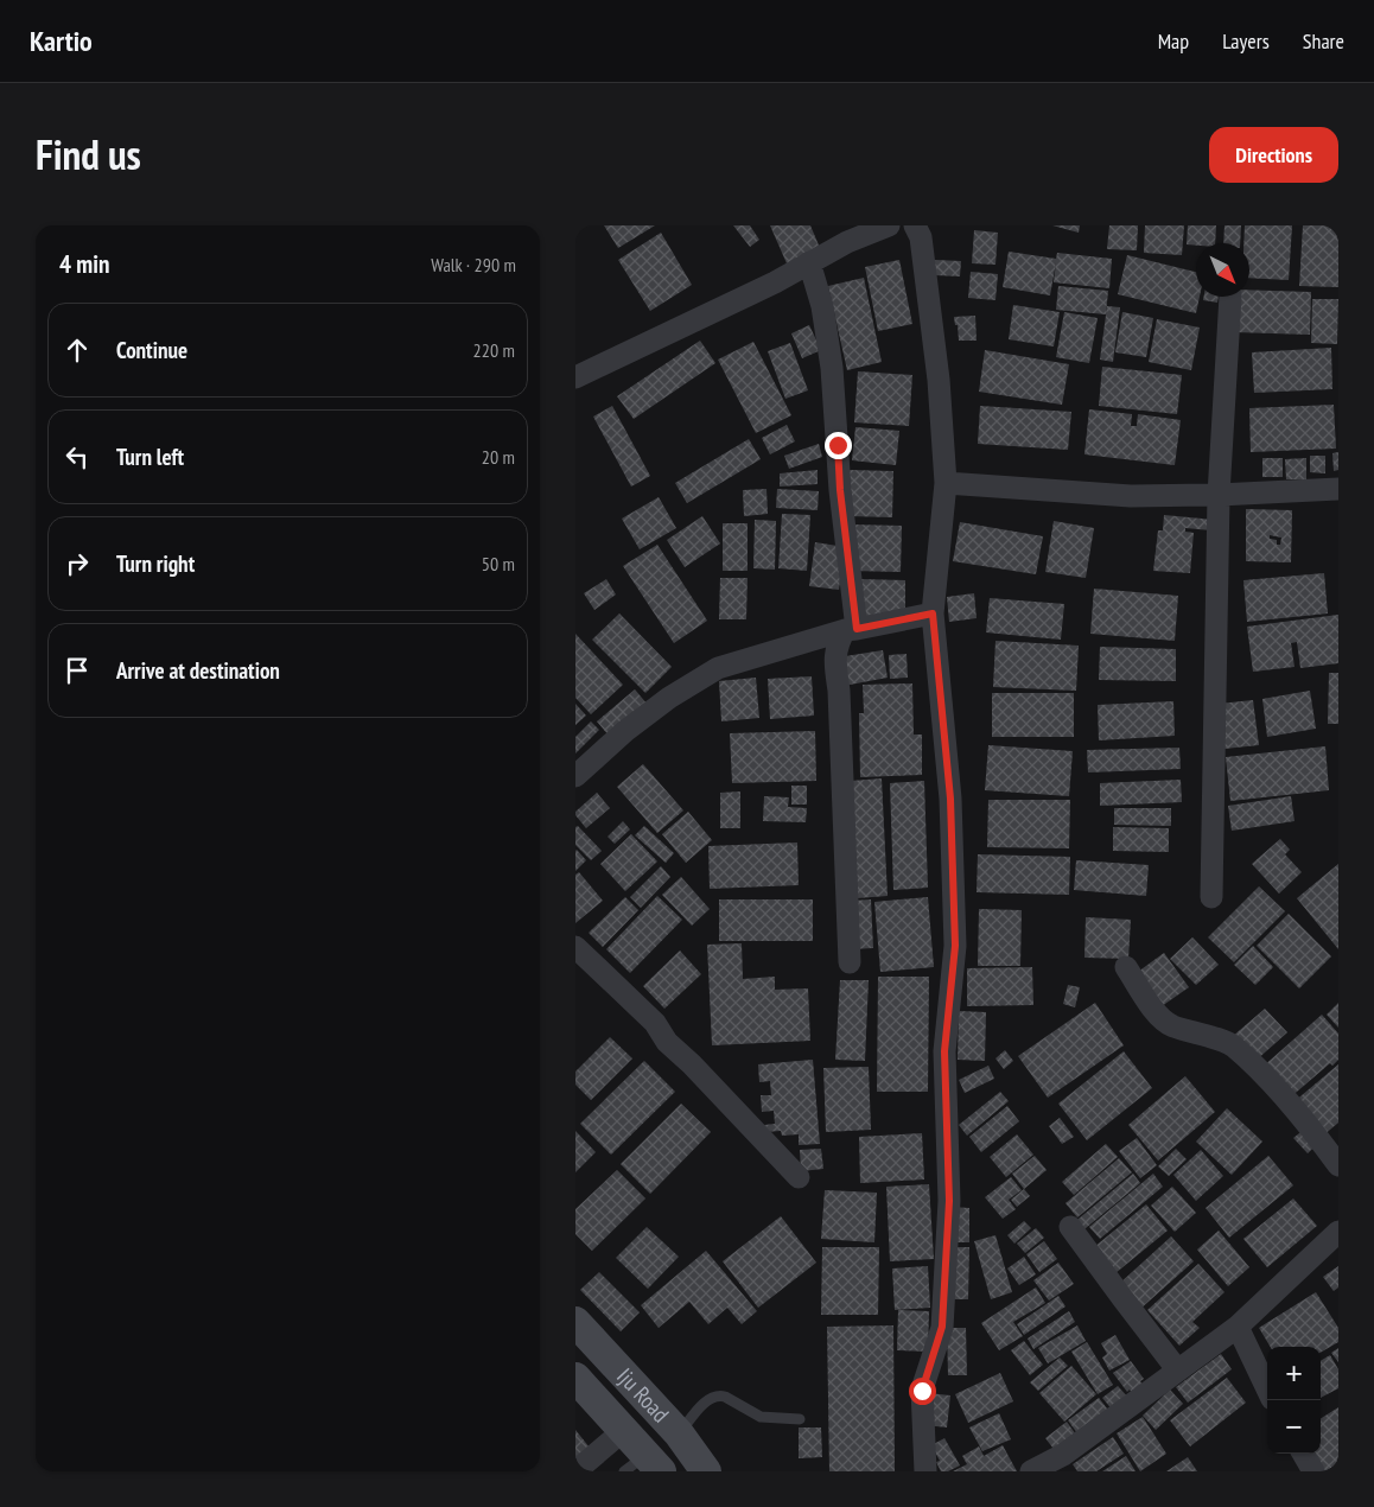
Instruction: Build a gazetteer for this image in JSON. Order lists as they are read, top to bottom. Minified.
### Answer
{"streets":{"main road":["Iju Road"]},"north":"bottom right","page":{"header":"Kartio","nav":["Map","Layers","Share"],"title":"Find us","buttons":"Directions","heading":["4 min","Walk · 290 m"],"list":[["Continue","220 m"],["Turn left","20 m"],["Turn right","50 m"],"Arrive at destination"],"map_buttons":["+","−"]}}
